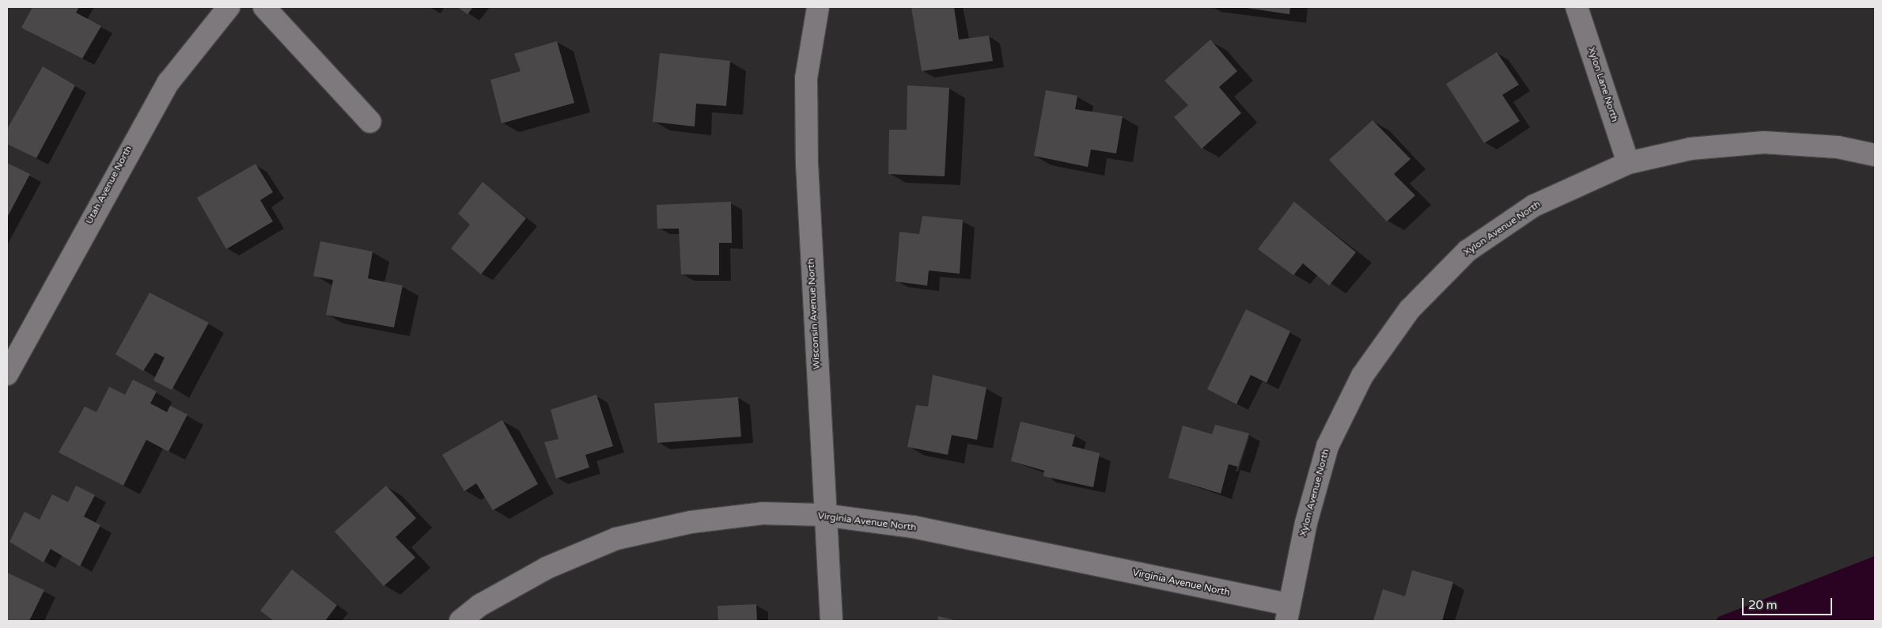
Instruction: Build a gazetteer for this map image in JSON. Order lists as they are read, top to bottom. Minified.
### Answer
{"streets":{"street":["Xylon Lane North","Utah Avenue North","Xylon Avenue North","Wisconsin Avenue North","Virginia Avenue North"]},"crossings":[["Xylon Lane North","Xylon Avenue North"],["Xylon Avenue North","Virginia Avenue North"],["Wisconsin Avenue North","Virginia Avenue North"]],"scale_bar":"20 m"}
